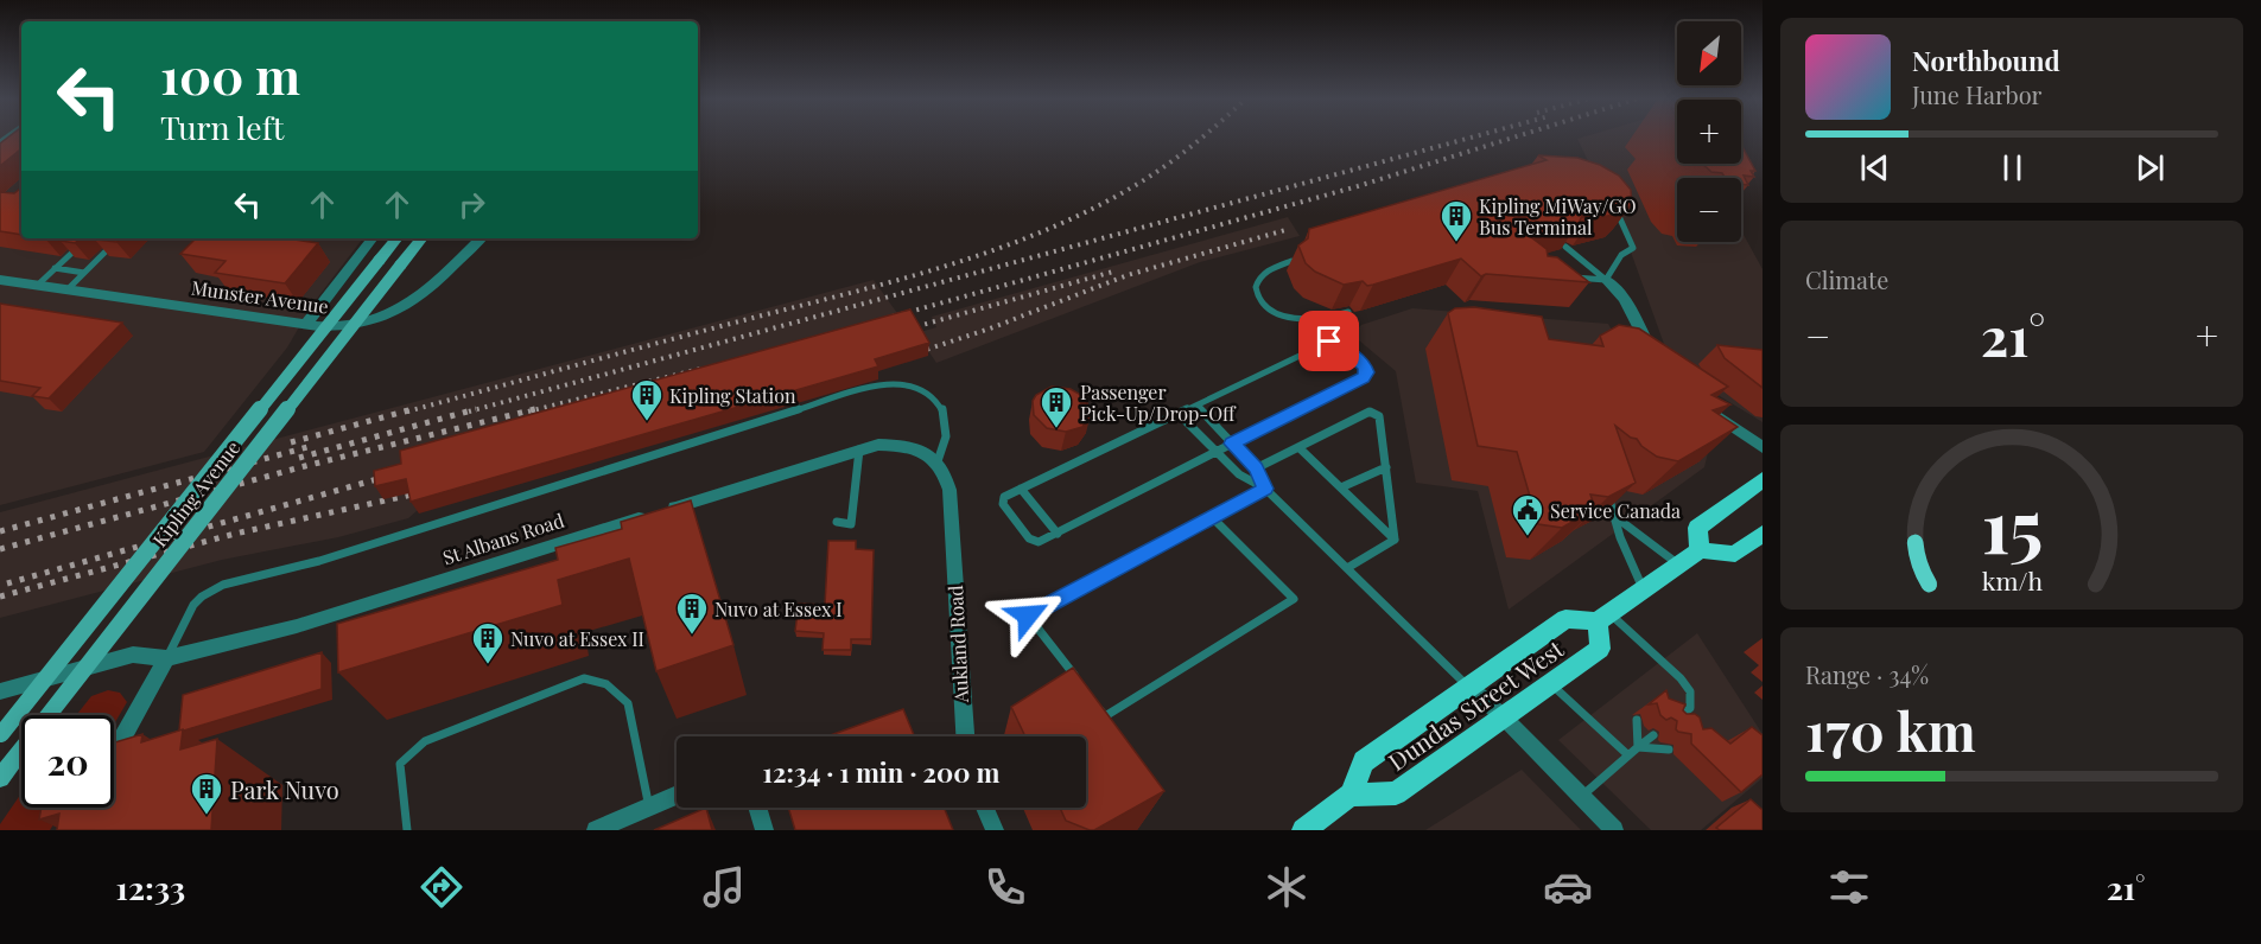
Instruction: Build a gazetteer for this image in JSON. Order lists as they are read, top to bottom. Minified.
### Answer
{"streets":{"main road":["Kipling Avenue","Dundas Street West"],"street":["Munster Avenue","St Albans Road","Aukland Road"]},"crossings":[["St Albans Road","Aukland Road"]],"places":{"building":["Kipling MiWay/GO Bus Terminal","Kipling Station","Passenger Pick-Up/Drop-Off","Nuvo at Essex I","Nuvo at Essex II","Park Nuvo"],"public building":["Service Canada"]},"north":"bottom left","page":{"map_buttons":["+","−"],"turn":["100 m","Turn left"],"song":["Northbound","June Harbor"],"tile":["Climate",["Range · 34%","170 km"]],"heat":["−","21°","+"],"limit":"20","trip":"12:34 · 1 min · 200 m","tabs":["12:33","21°"],"gauge":["15","km/h"]}}
